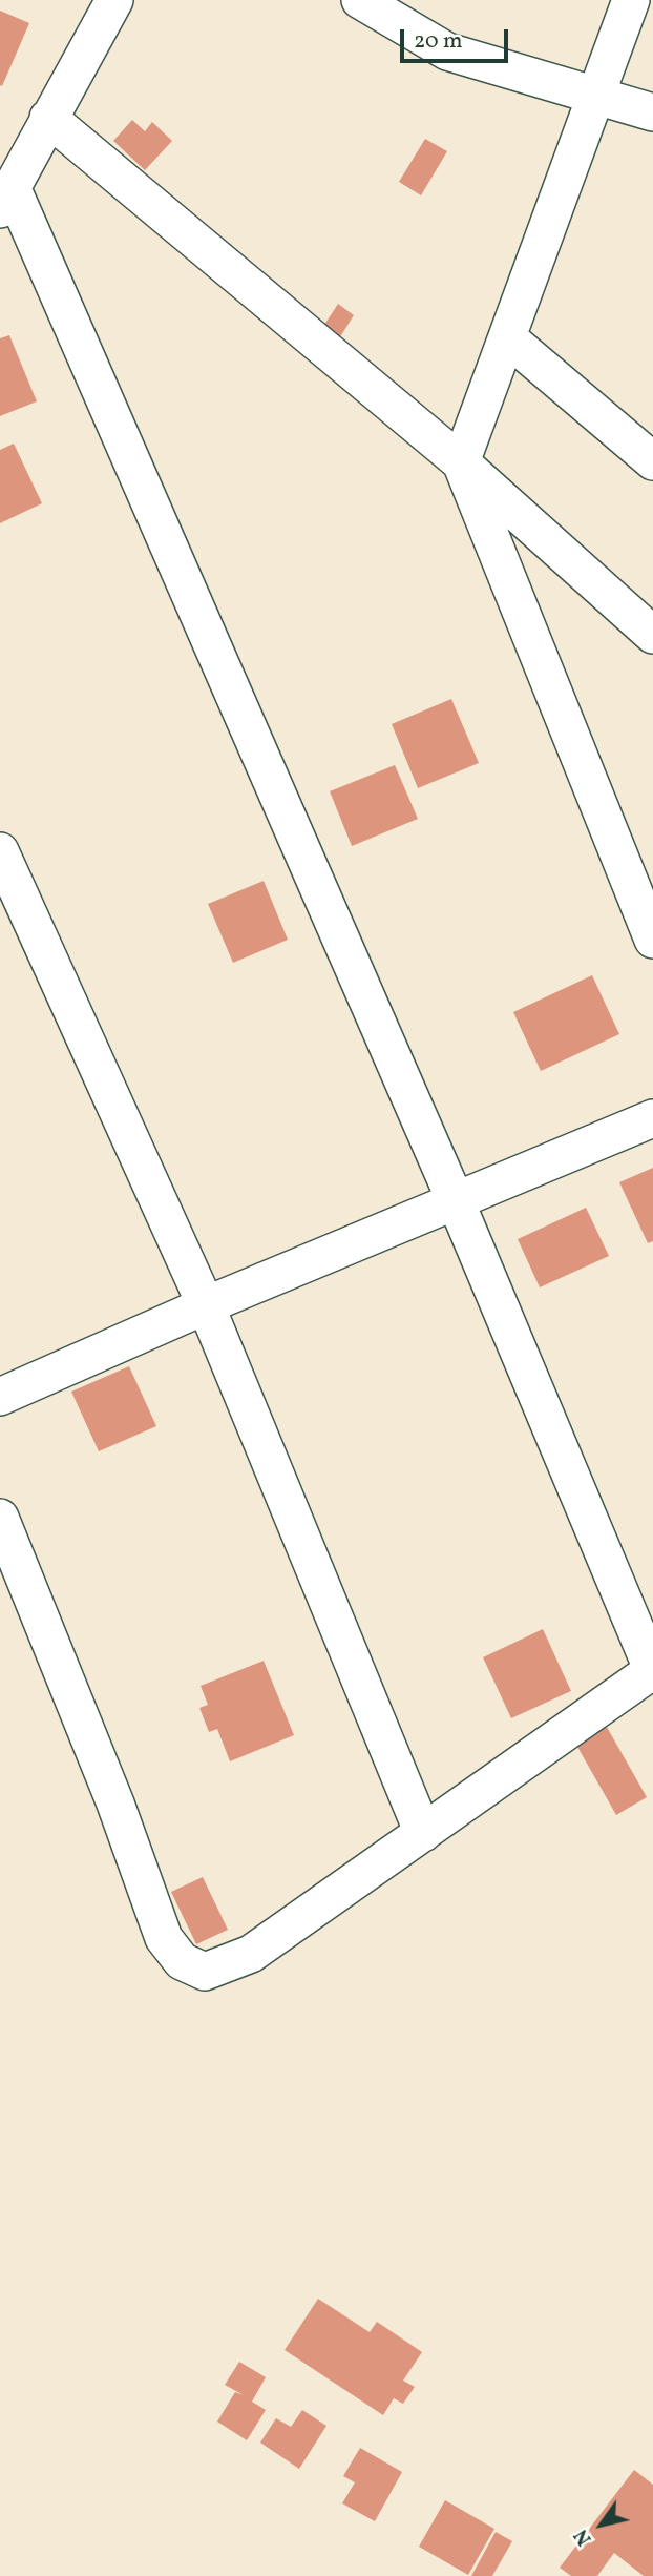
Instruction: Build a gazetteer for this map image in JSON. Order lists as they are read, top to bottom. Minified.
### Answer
{"scale_bar":"20 m","north":"bottom left"}
